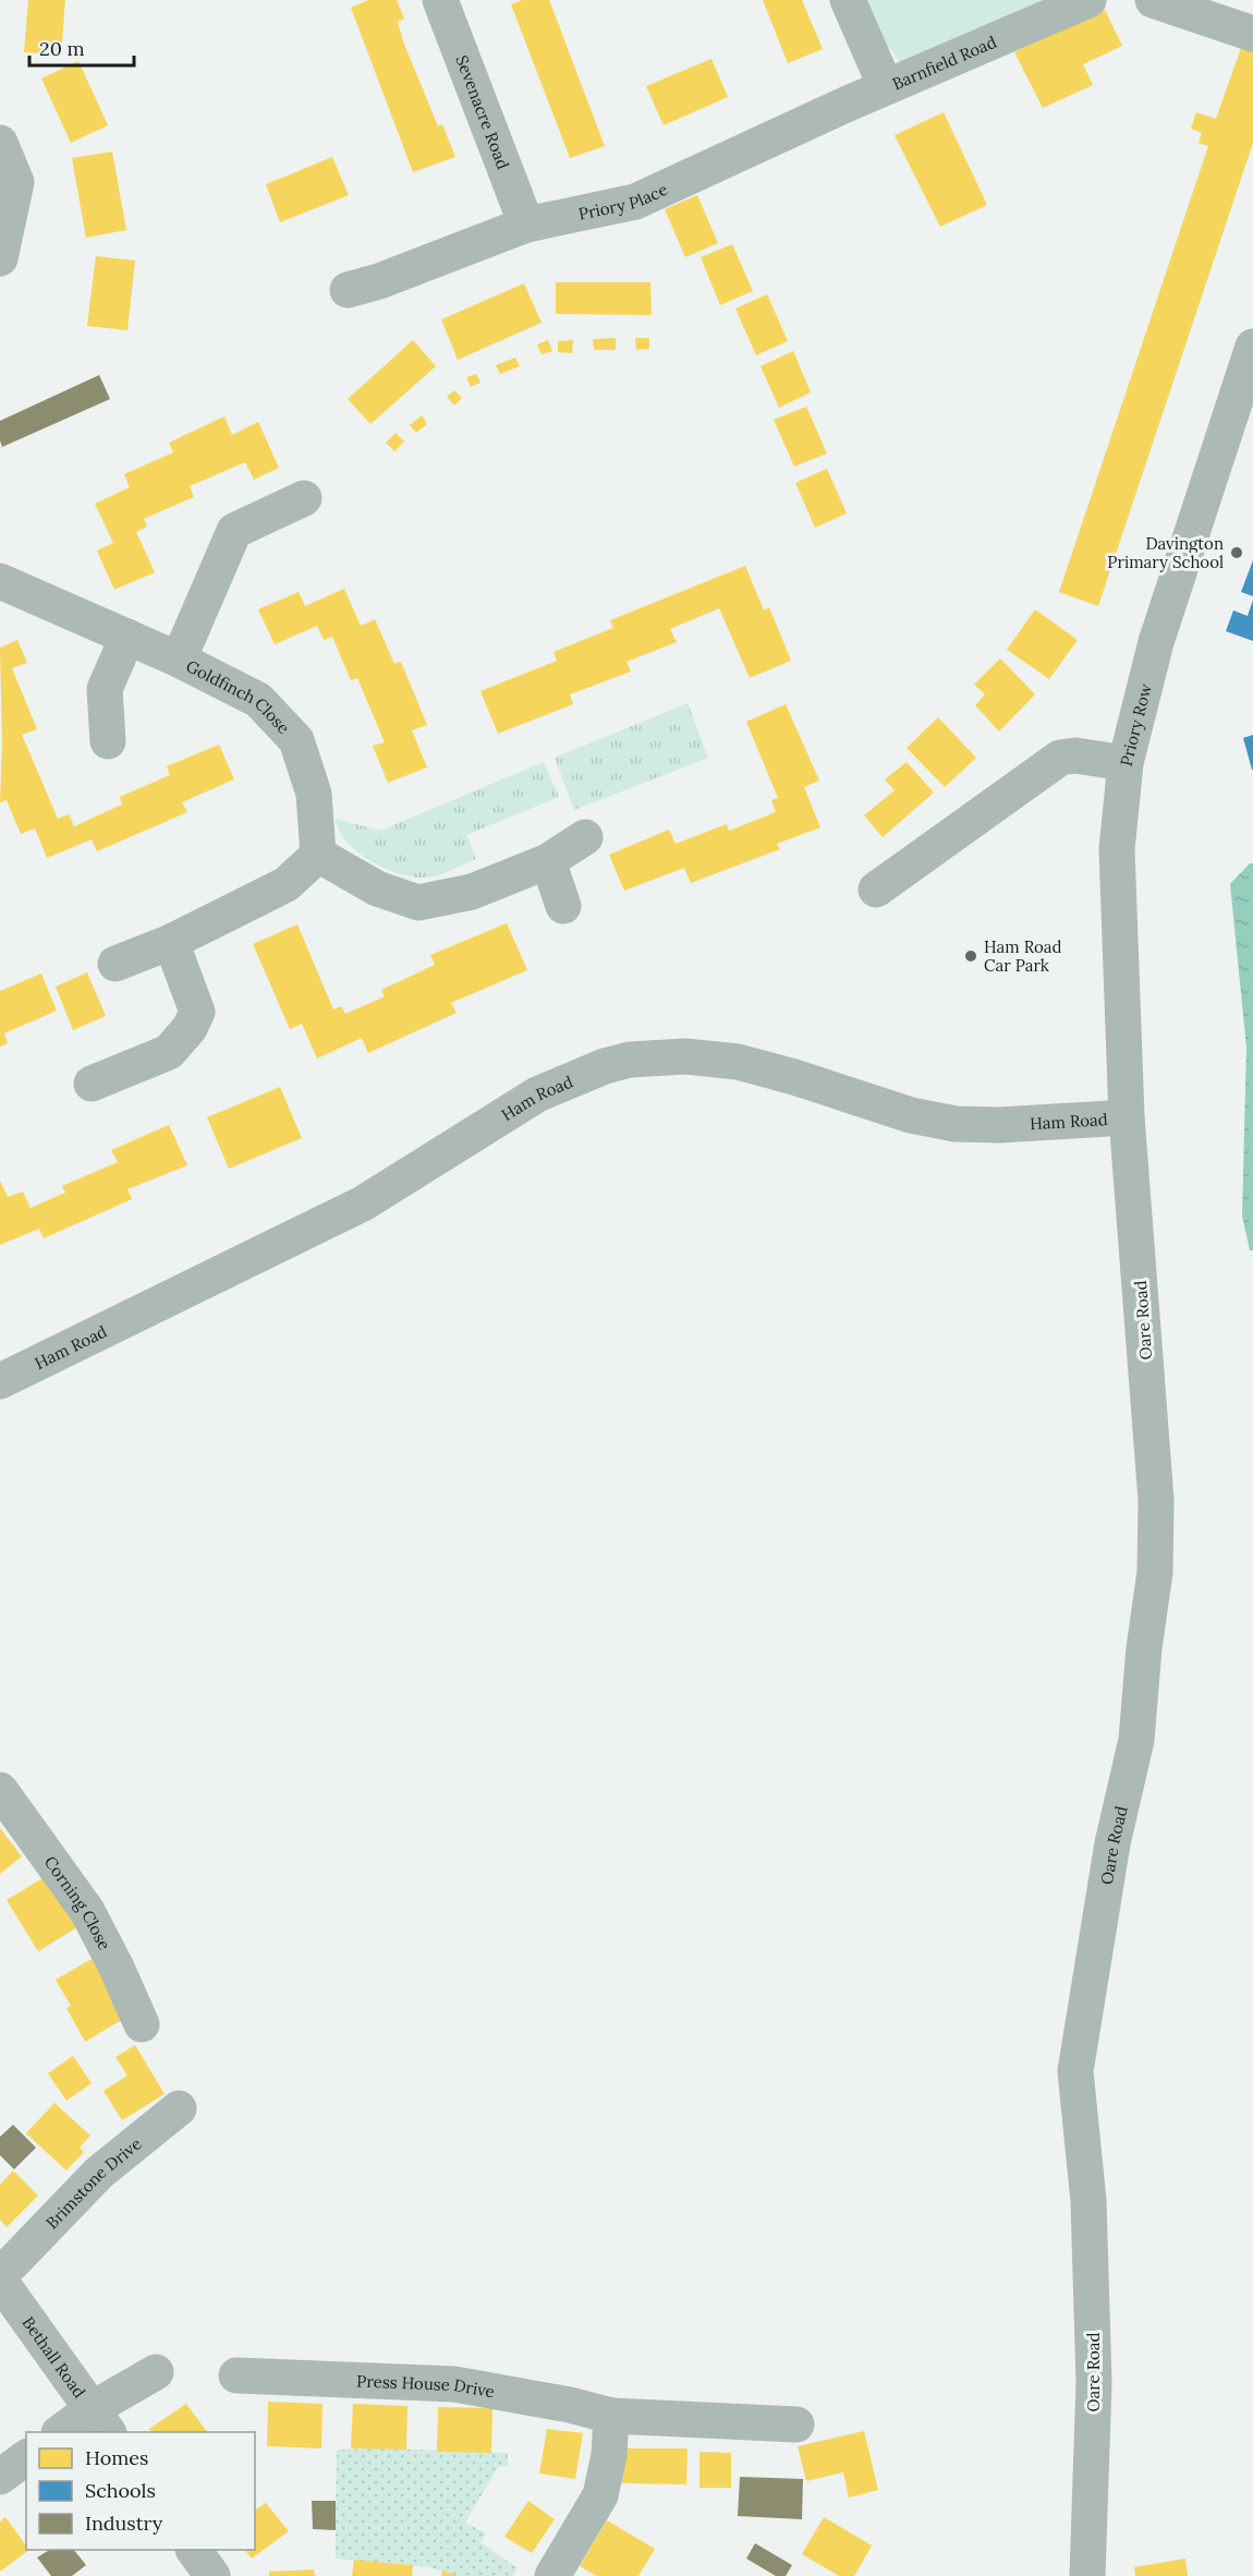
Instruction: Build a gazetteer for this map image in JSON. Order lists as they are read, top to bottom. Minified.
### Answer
{"streets":{"street":["Barnfield Road","Sevenacre Road","Priory Place","Goldfinch Close","Priory Row","Ham Road","Oare Road","Corning Close","Brimstone Drive","Bethall Road","Press House Drive"]},"crossings":[["Barnfield Road","Priory Place"],["Sevenacre Road","Priory Place"],["Priory Row","Ham Road"],["Priory Row","Oare Road"],["Ham Road","Oare Road"],["Brimstone Drive","Bethall Road"]],"places":["Davington Primary School","Ham Road Car Park"],"legend":["Homes","Schools","Industry"],"scale_bar":"20 m"}
